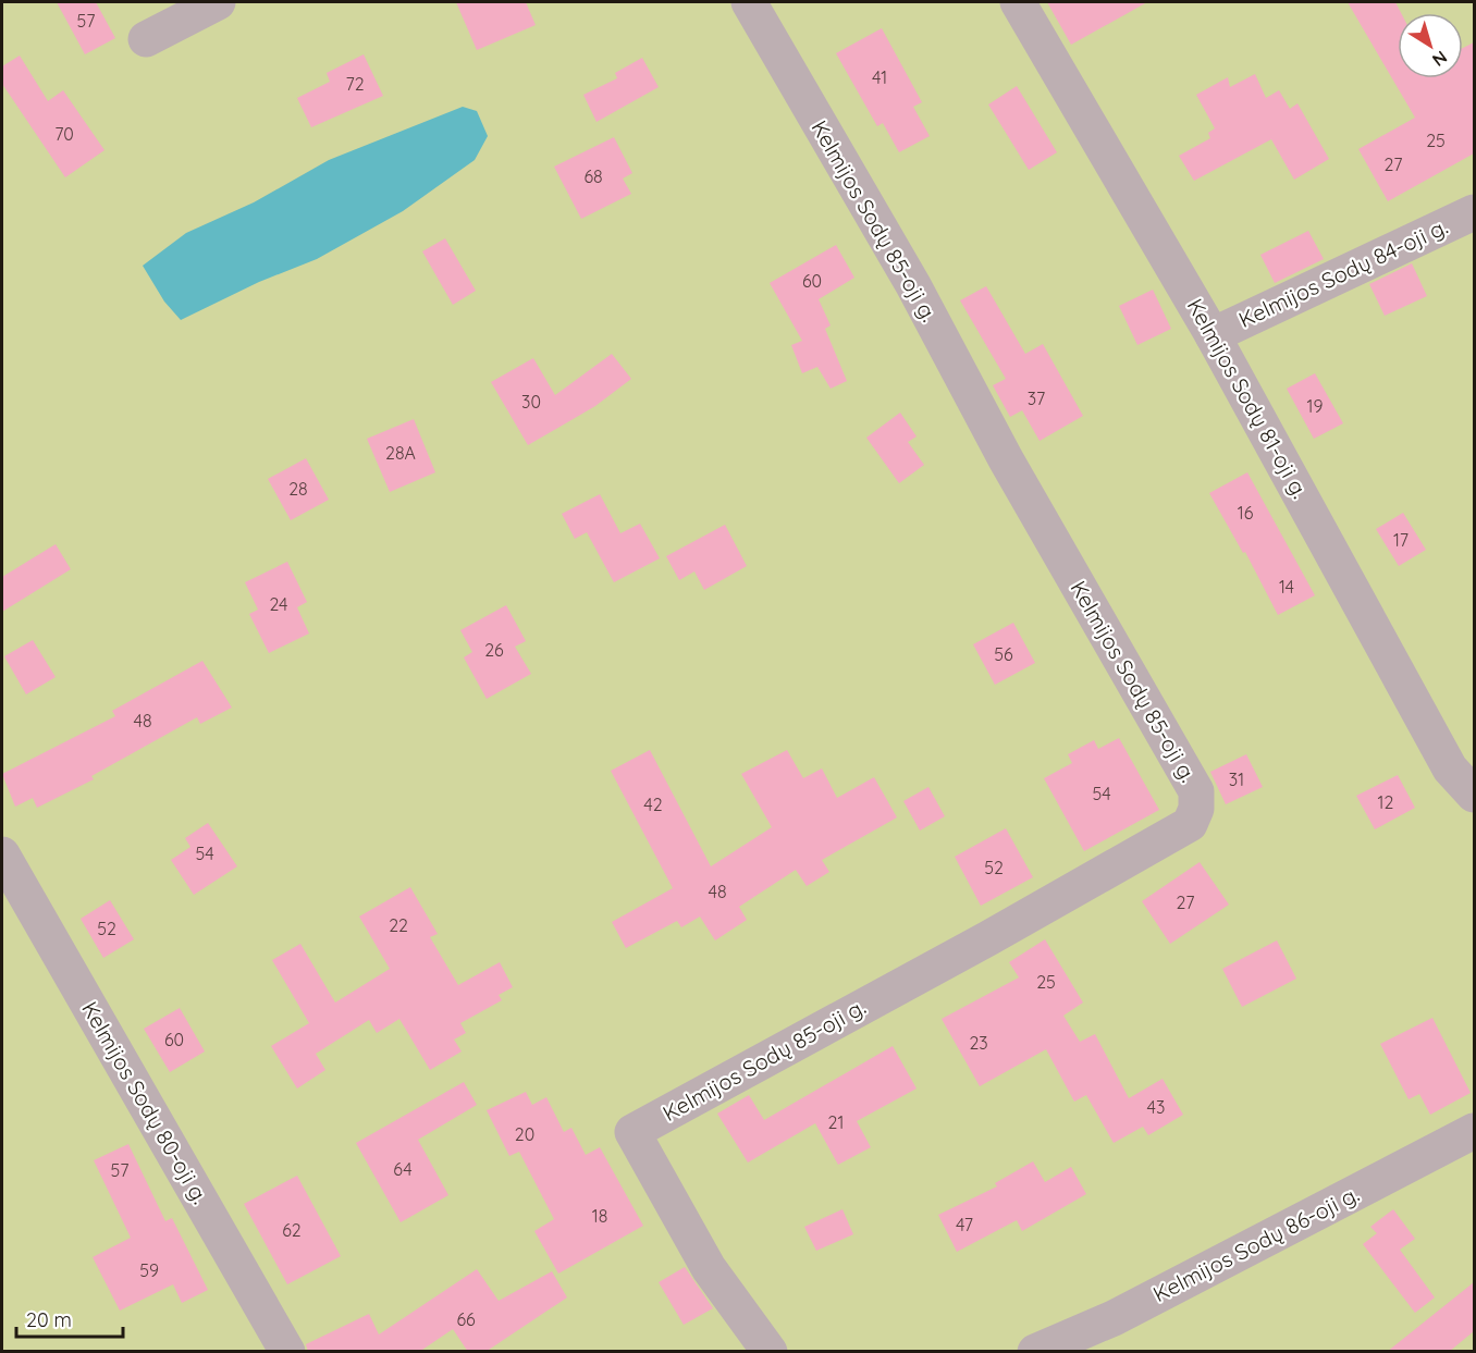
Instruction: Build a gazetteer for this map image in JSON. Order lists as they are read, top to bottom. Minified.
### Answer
{"streets":{"street":["Kelmijos Sodų 85-oji g.","Kelmijos Sodų 84-oji g.","Kelmijos Sodų 81-oji g.","Kelmijos Sodų 80-oji g.","Kelmijos Sodų 86-oji g."]},"crossings":[["Kelmijos Sodų 84-oji g.","Kelmijos Sodų 81-oji g."]],"house_numbers":["57","41","72","70","25","27","68","60","37","30","19","28A","28","16","17","14","24","26","56","48","31","54","12","42","54","52","48","27","22","52","25","60","23","43","21","20","64","57","18","47","62","59","66"],"scale_bar":"20 m","north":"bottom right"}
